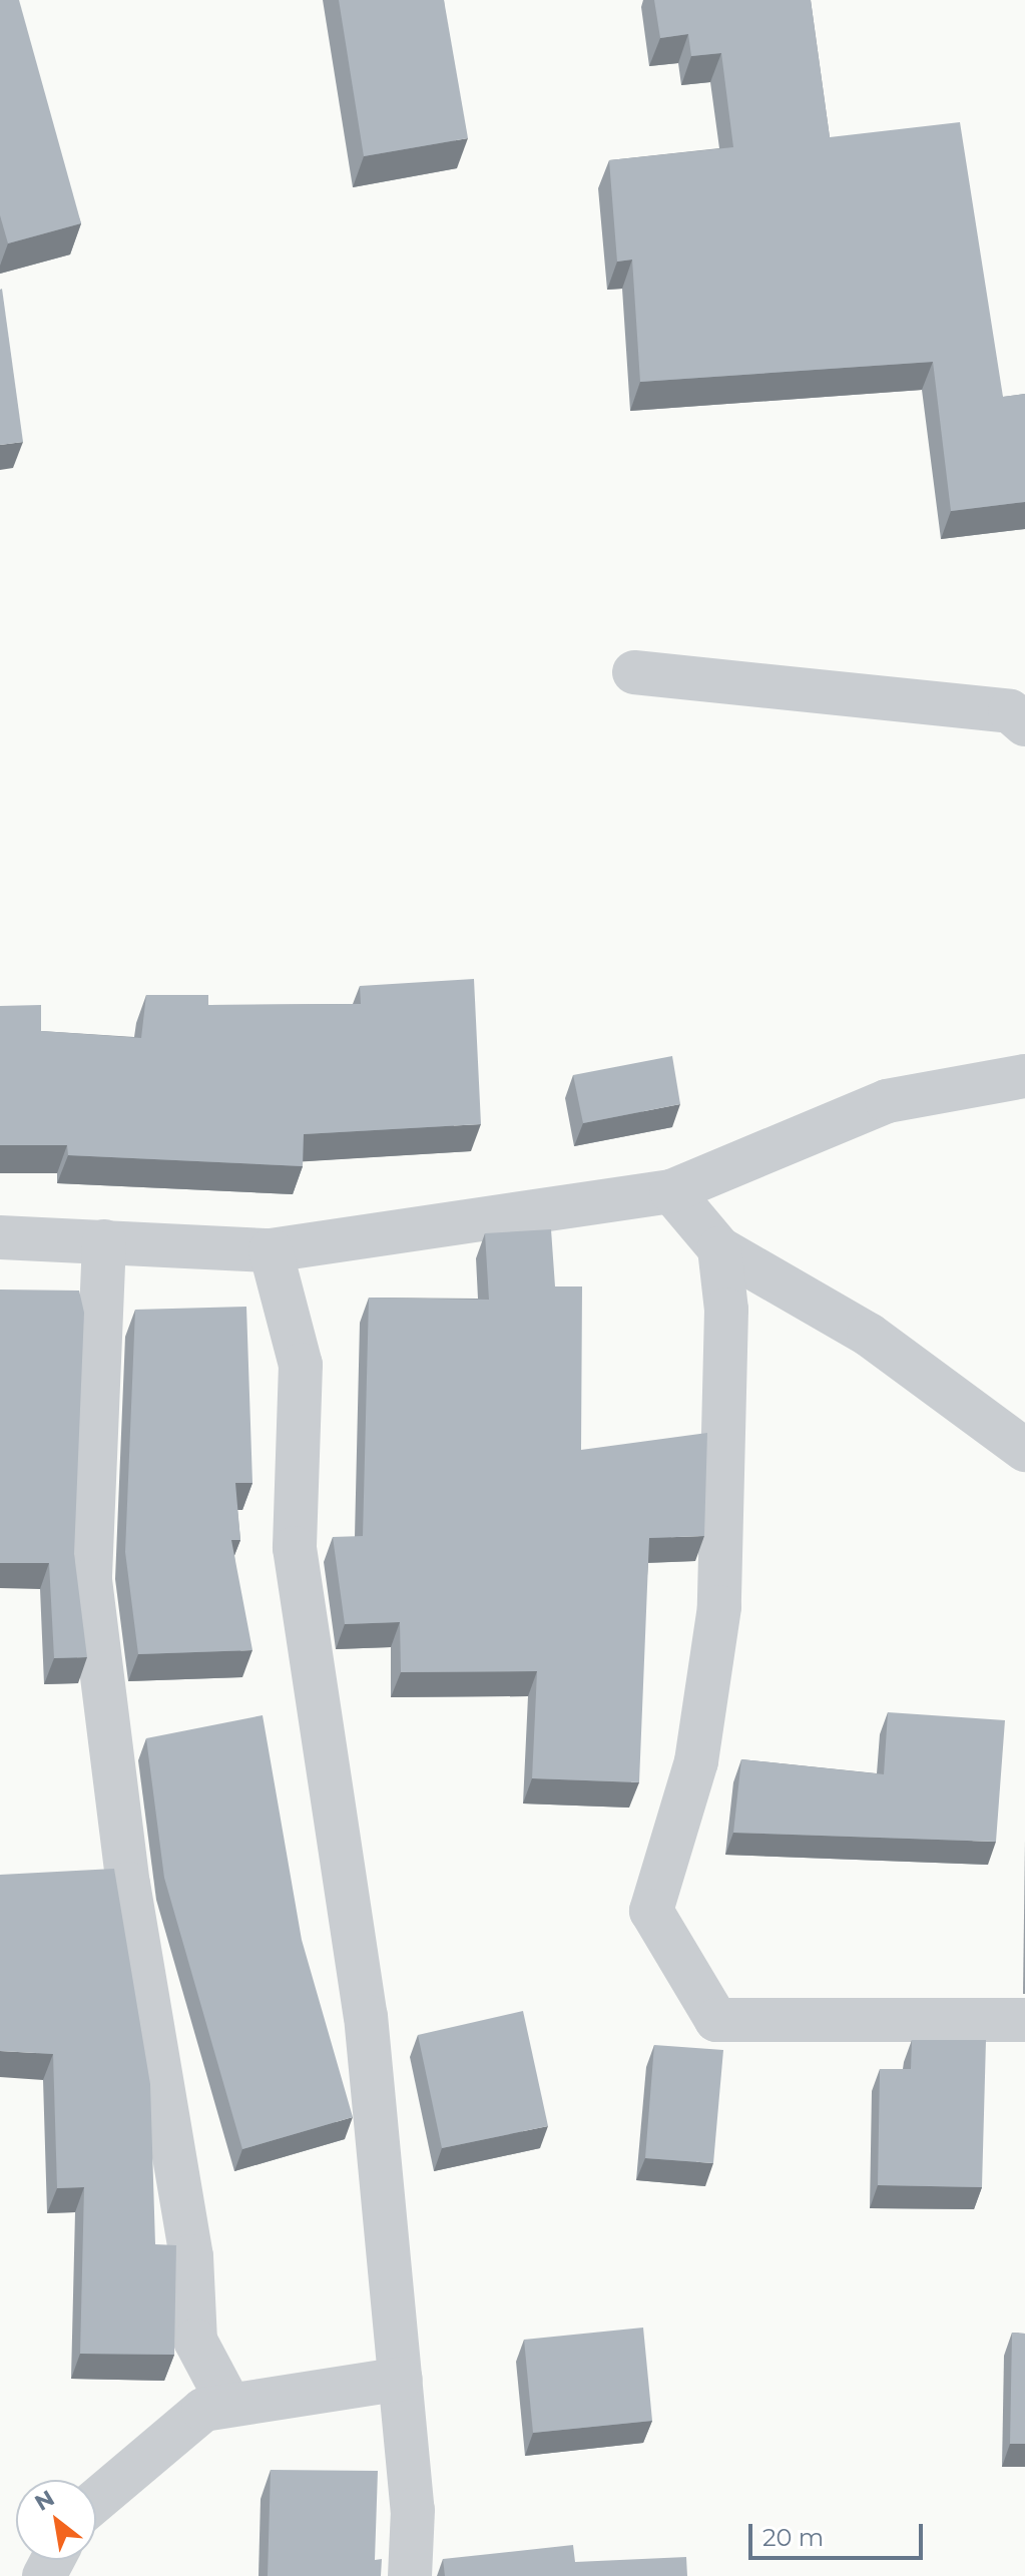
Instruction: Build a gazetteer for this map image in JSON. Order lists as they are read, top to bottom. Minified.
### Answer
{"scale_bar":"20 m","north":"top left"}
